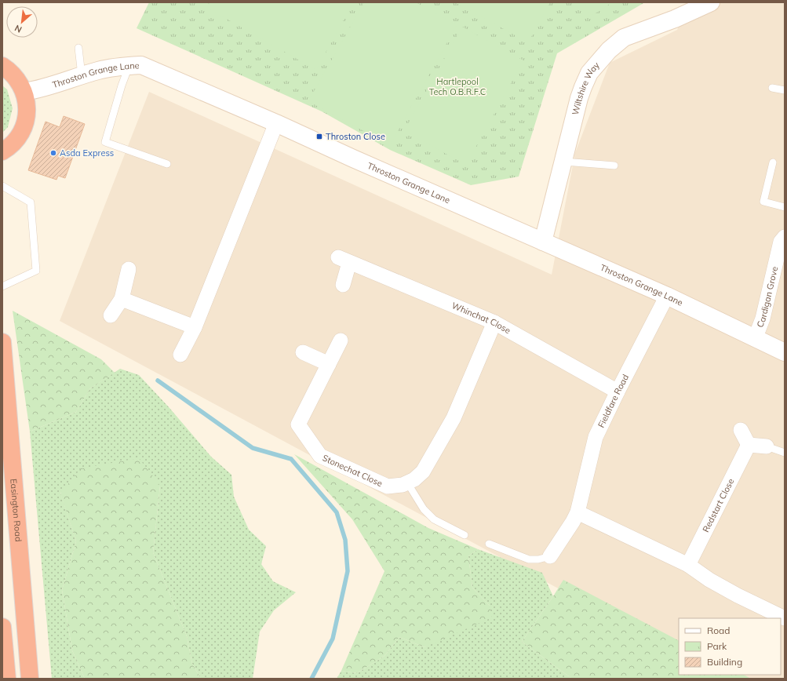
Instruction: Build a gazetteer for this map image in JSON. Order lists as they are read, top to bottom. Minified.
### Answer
{"streets":{"highway":["Easington Road"],"street":["Throston Grange Lane","Wiltshire Way","Cardigan Grove","Whinchat Close","Fieldfare Road","Stonechat Close","Redstart Close"]},"crossings":[["Throston Grange Lane","Wiltshire Way"],["Throston Grange Lane","Cardigan Grove"],["Throston Grange Lane","Fieldfare Road"],["Whinchat Close","Fieldfare Road"],["Whinchat Close","Stonechat Close"]],"parks":["Hartlepool Tech O.B.R.F.C"],"places":{"transit":["Throston Close"],"other":["Asda Express"]},"legend":["Road","Park","Building"],"north":"bottom left"}
